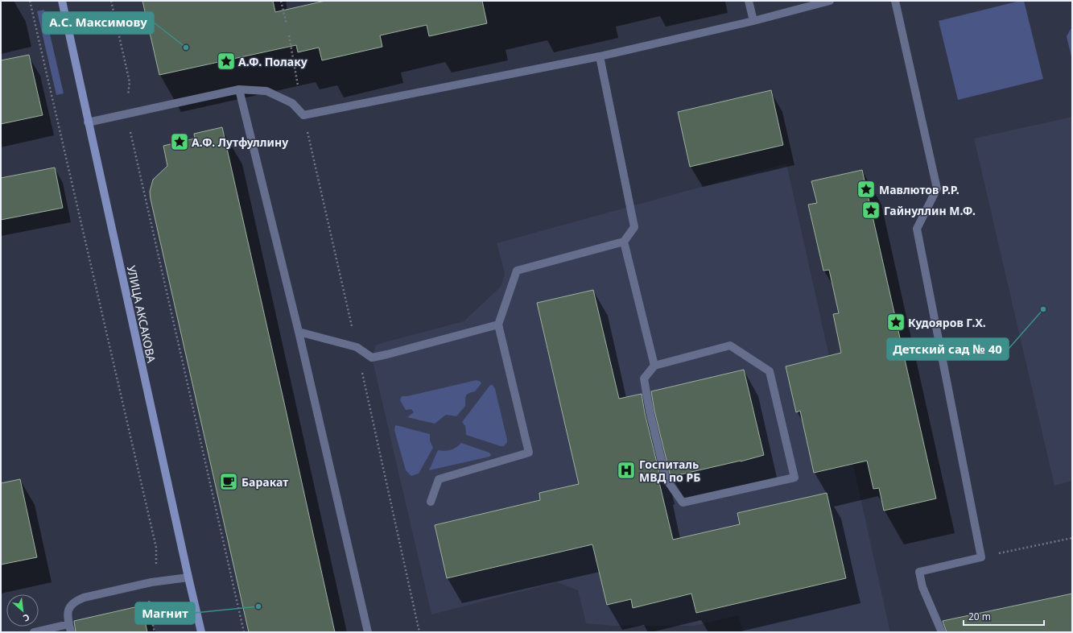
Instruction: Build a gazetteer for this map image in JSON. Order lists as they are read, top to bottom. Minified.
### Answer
{"streets":{"street":["УЛИЦА АКСАКОВА"]},"places":{"other":["А.С. Максимову","Детский сад № 40","Магнит"],"place":["А.Ф. Полаку","А.Ф. Лутфуллину","Мавлютов Р.Р.","Гайнуллин М.Ф.","Кудояров Г.Х."],"hospital":["Госпиталь МВД по РБ"],"cafe":["Баракат"]},"scale_bar":"20 m","north":"bottom right"}
